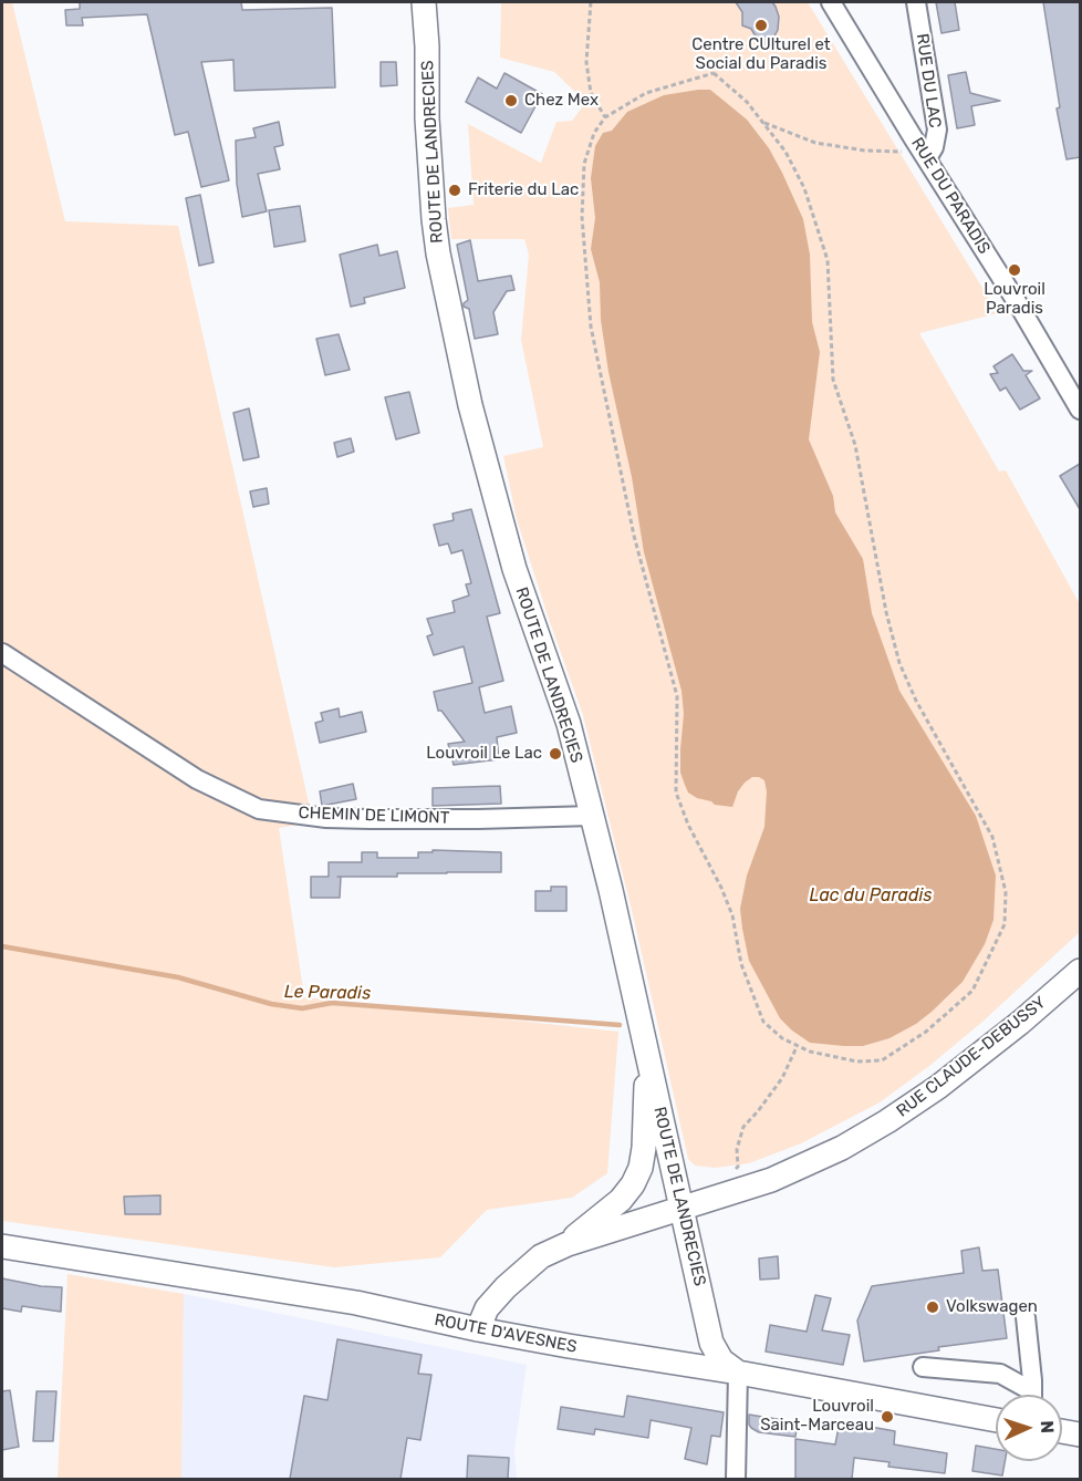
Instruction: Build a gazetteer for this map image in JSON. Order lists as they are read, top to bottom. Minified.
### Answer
{"streets":{"main road":["ROUTE DE LANDRECIES","RUE CLAUDE-DEBUSSY","ROUTE D'AVESNES"],"street":["RUE DU LAC","RUE DU PARADIS","CHEMIN DE LIMONT"]},"crossings":[["RUE DU LAC","RUE DU PARADIS"],["ROUTE DE LANDRECIES","CHEMIN DE LIMONT"],["ROUTE DE LANDRECIES","RUE CLAUDE-DEBUSSY"],["ROUTE DE LANDRECIES","ROUTE D'AVESNES"],["RUE CLAUDE-DEBUSSY","ROUTE D'AVESNES"]],"water":["Lac du Paradis","Le Paradis"],"places":["Centre CUlturel et Social du Paradis","Chez Mex","Friterie du Lac","Louvroil Paradis","Louvroil Le Lac","Volkswagen","Louvroil Saint-Marceau"],"north":"right"}
